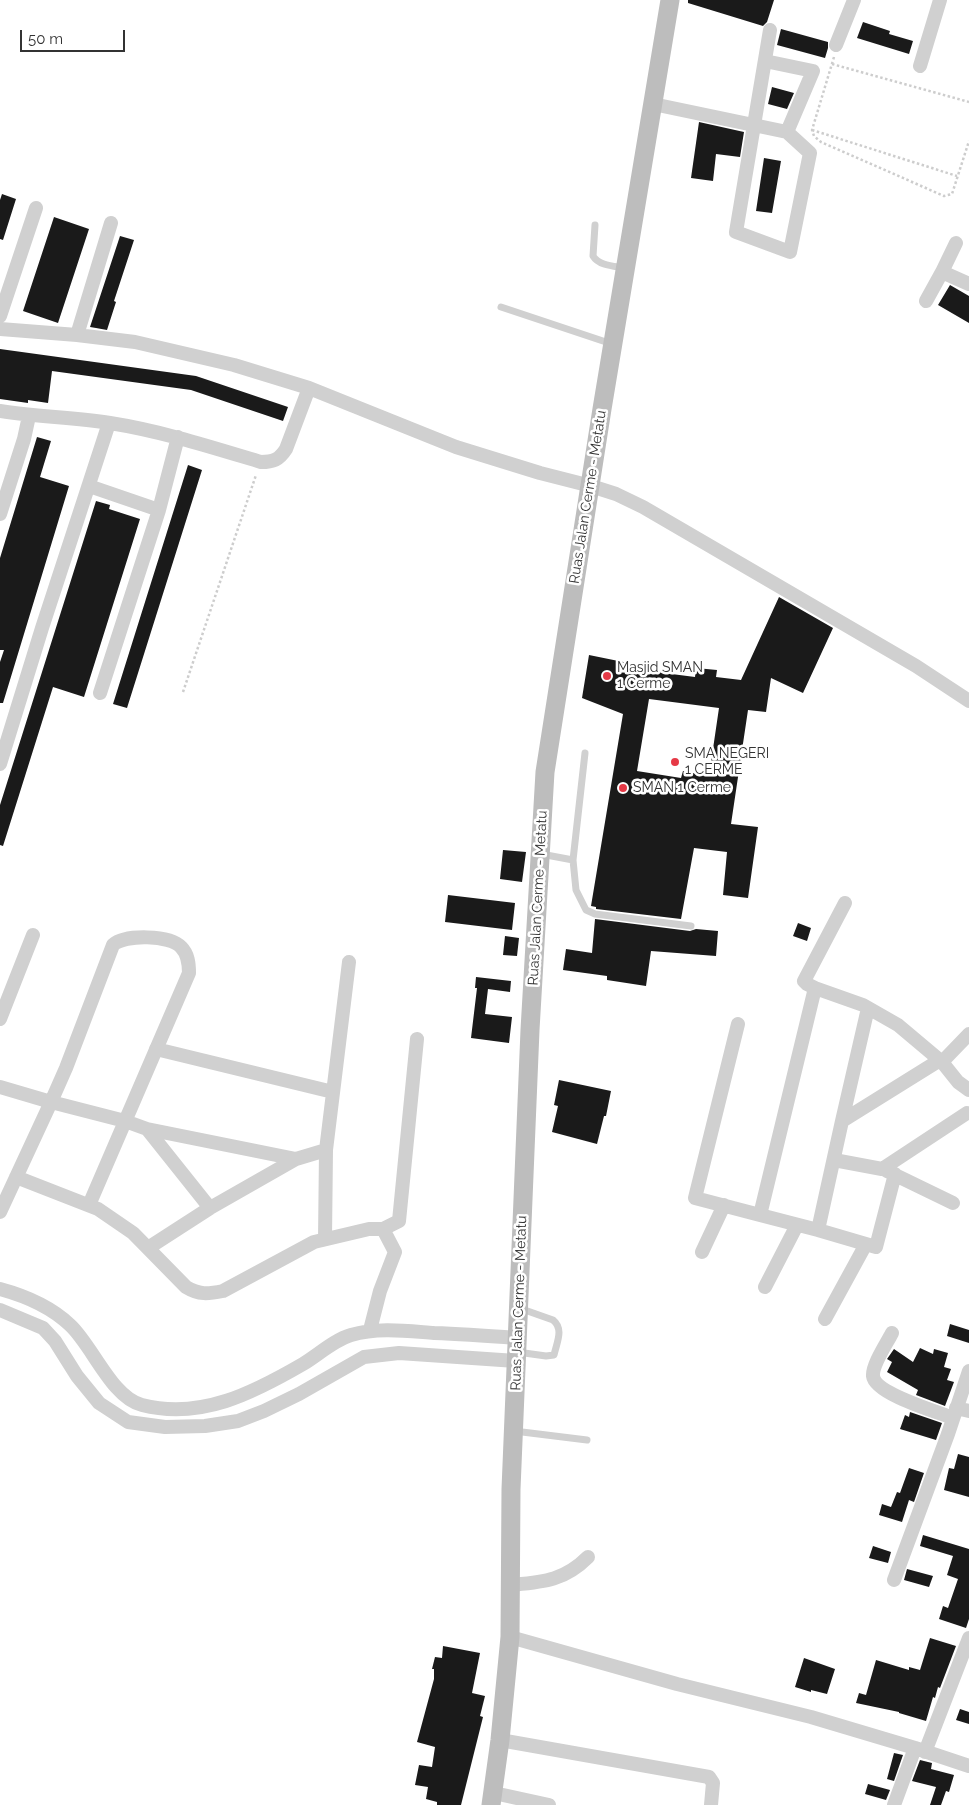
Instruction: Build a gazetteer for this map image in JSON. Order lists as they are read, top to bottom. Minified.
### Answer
{"streets":{"main road":["Ruas Jalan Cerme - Metatu"]},"places":["Masjid SMAN 1 Cerme","SMA NEGERI 1 CERME","SMAN 1 Cerme"],"scale_bar":"50 m"}
